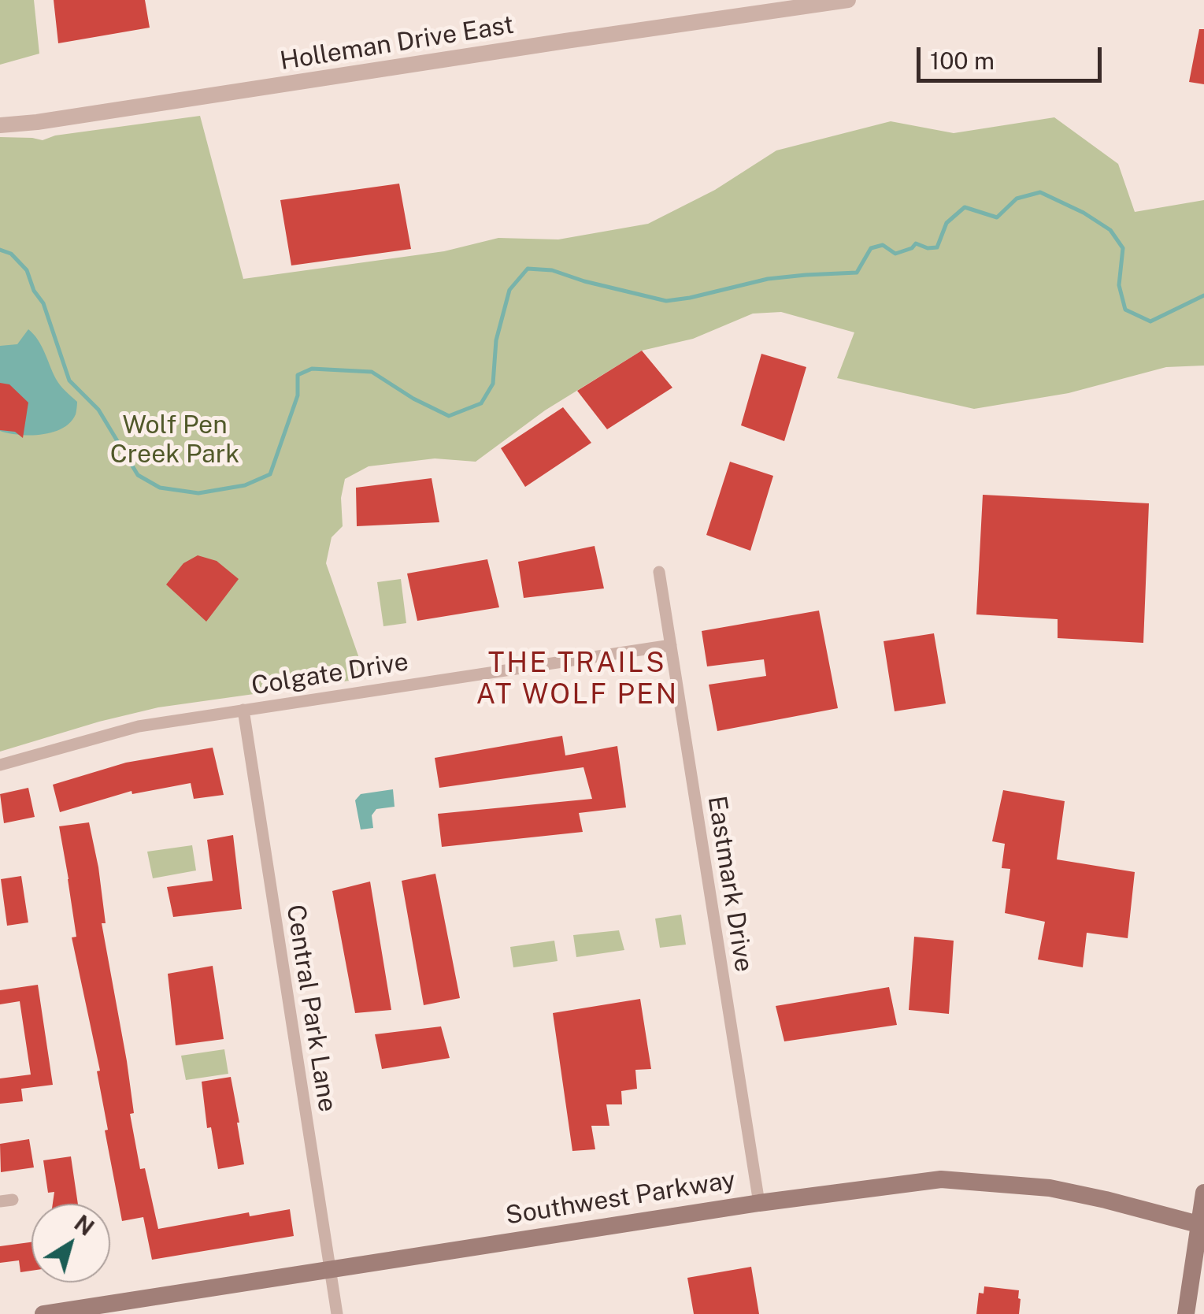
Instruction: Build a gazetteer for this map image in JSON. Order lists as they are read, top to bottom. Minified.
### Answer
{"streets":{"main road":["Southwest Parkway"],"street":["Holleman Drive East","Colgate Drive","Eastmark Drive","Central Park Lane"]},"crossings":[["Colgate Drive","Eastmark Drive"],["Colgate Drive","Central Park Lane"],["Eastmark Drive","Southwest Parkway"],["Central Park Lane","Southwest Parkway"]],"districts":["THE TRAILS AT WOLF PEN"],"parks":["Wolf Pen Creek Park"],"scale_bar":"100 m","north":"top right"}
